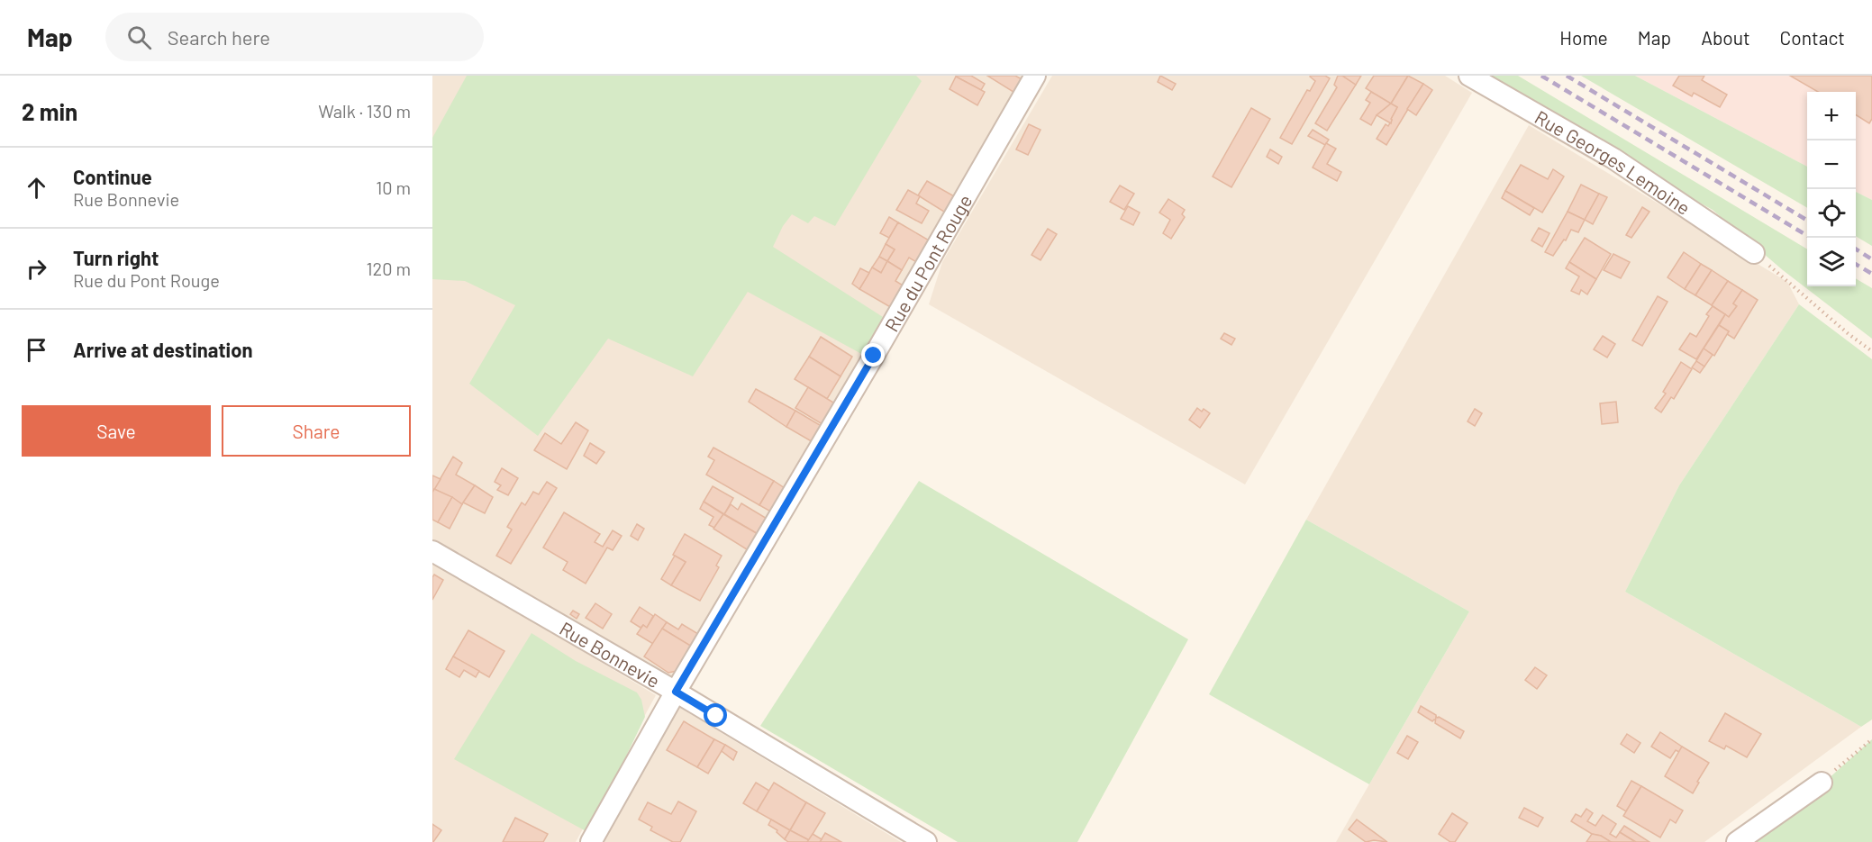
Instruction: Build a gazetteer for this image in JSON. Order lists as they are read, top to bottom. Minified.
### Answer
{"streets":{"street":["Rue Georges Lemoine","Rue du Pont Rouge","Rue Bonnevie"]},"crossings":[["Rue du Pont Rouge","Rue Bonnevie"]],"page":{"header":"Map","search":"Search here","nav":["Home","Map","About","Contact"],"heading":["2 min","Walk · 130 m"],"map_buttons":["+","−"],"list":[["Continue","Rue Bonnevie","10 m"],["Turn right","Rue du Pont Rouge","120 m"],"Arrive at destination"],"buttons":["Save","Share"]}}
